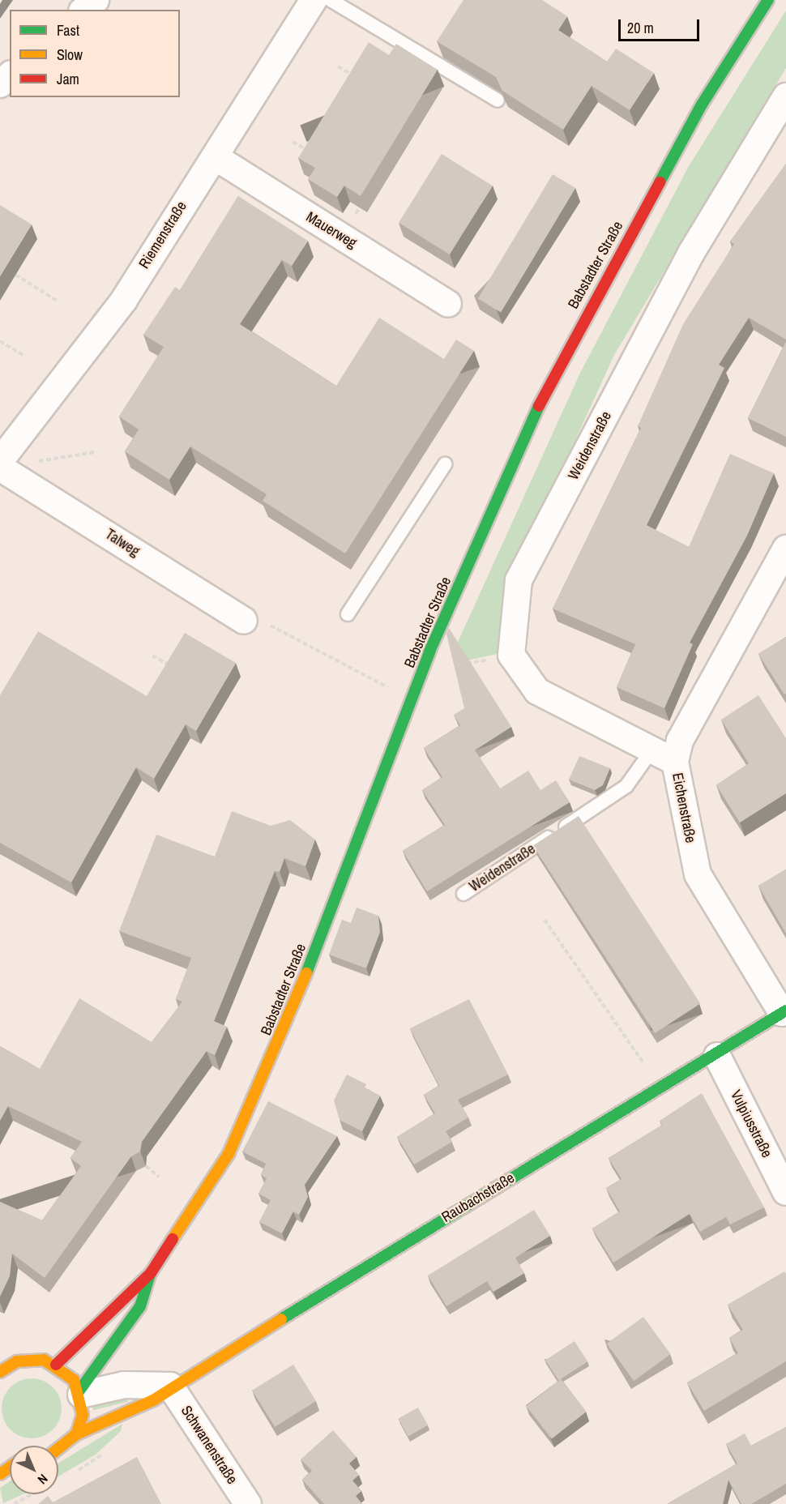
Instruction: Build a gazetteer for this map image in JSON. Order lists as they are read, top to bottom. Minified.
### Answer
{"streets":{"street":["Mauerweg","Riemenstraße","Babstadter Straße","Weidenstraße","Talweg","Eichenstraße","Vulpiusstraße","Raubachstraße","Schwanenstraße"]},"crossings":[["Mauerweg","Riemenstraße"],["Eichenstraße","Raubachstraße"],["Vulpiusstraße","Raubachstraße"],["Raubachstraße","Schwanenstraße"]],"legend":["Fast","Slow","Jam"],"scale_bar":"20 m","north":"bottom right"}
